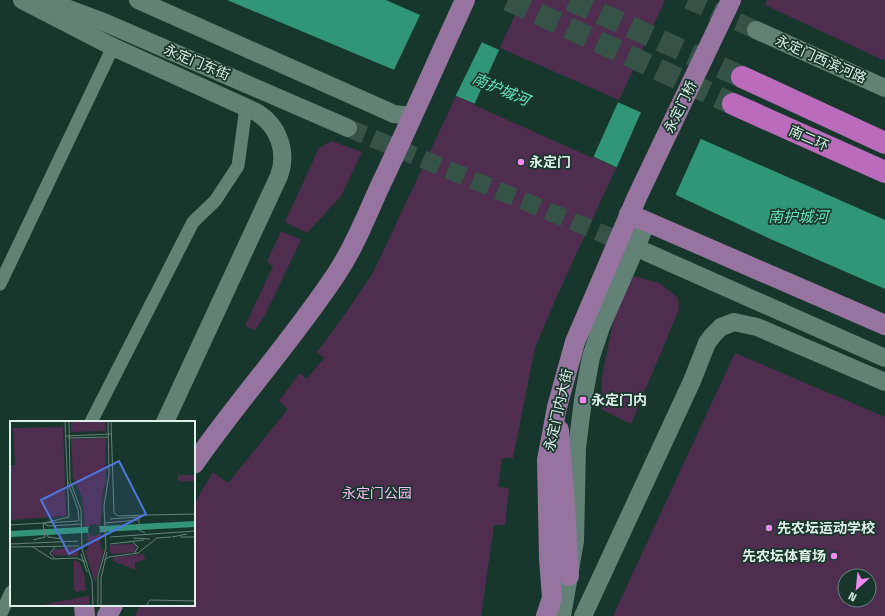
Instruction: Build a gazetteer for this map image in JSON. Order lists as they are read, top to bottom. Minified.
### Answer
{"streets":{"highway":["南二环"],"main road":["永定门桥","永定门内大街"],"street":["永定门西滨河路","永定门东街"]},"crossings":[["永定门桥","永定门内大街"]],"water":["南护城河"],"parks":["永定门公园"],"places":{"other":["永定门","先农坛运动学校","先农坛体育场"],"transit":["永定门内"]},"north":"bottom left"}
